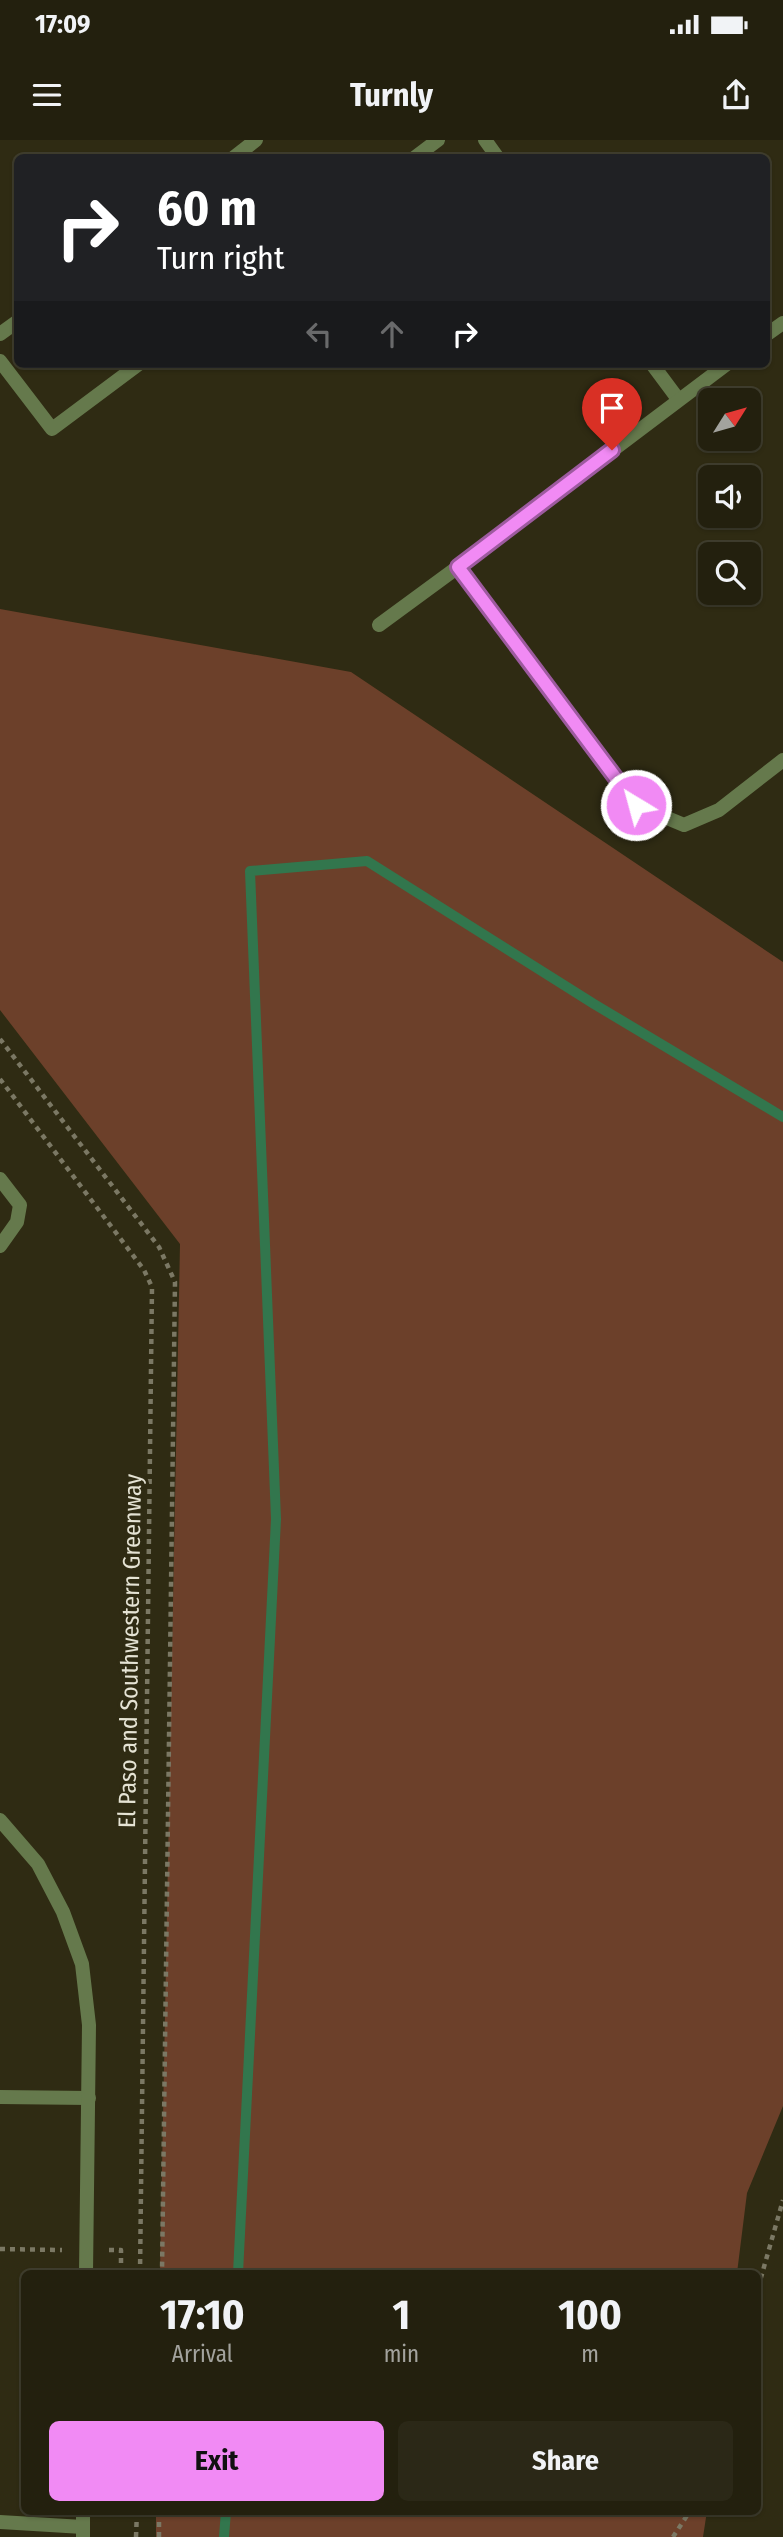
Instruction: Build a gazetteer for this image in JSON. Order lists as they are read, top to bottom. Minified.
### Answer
{"streets":{"path":["El Paso and Southwestern Greenway"]},"north":"top right","page":{"status":"17:09","header":"Turnly","turn":["60 m","Turn right"],"eta":["17:10","Arrival","1","min","100","m"],"buttons":["Exit","Share"]}}
